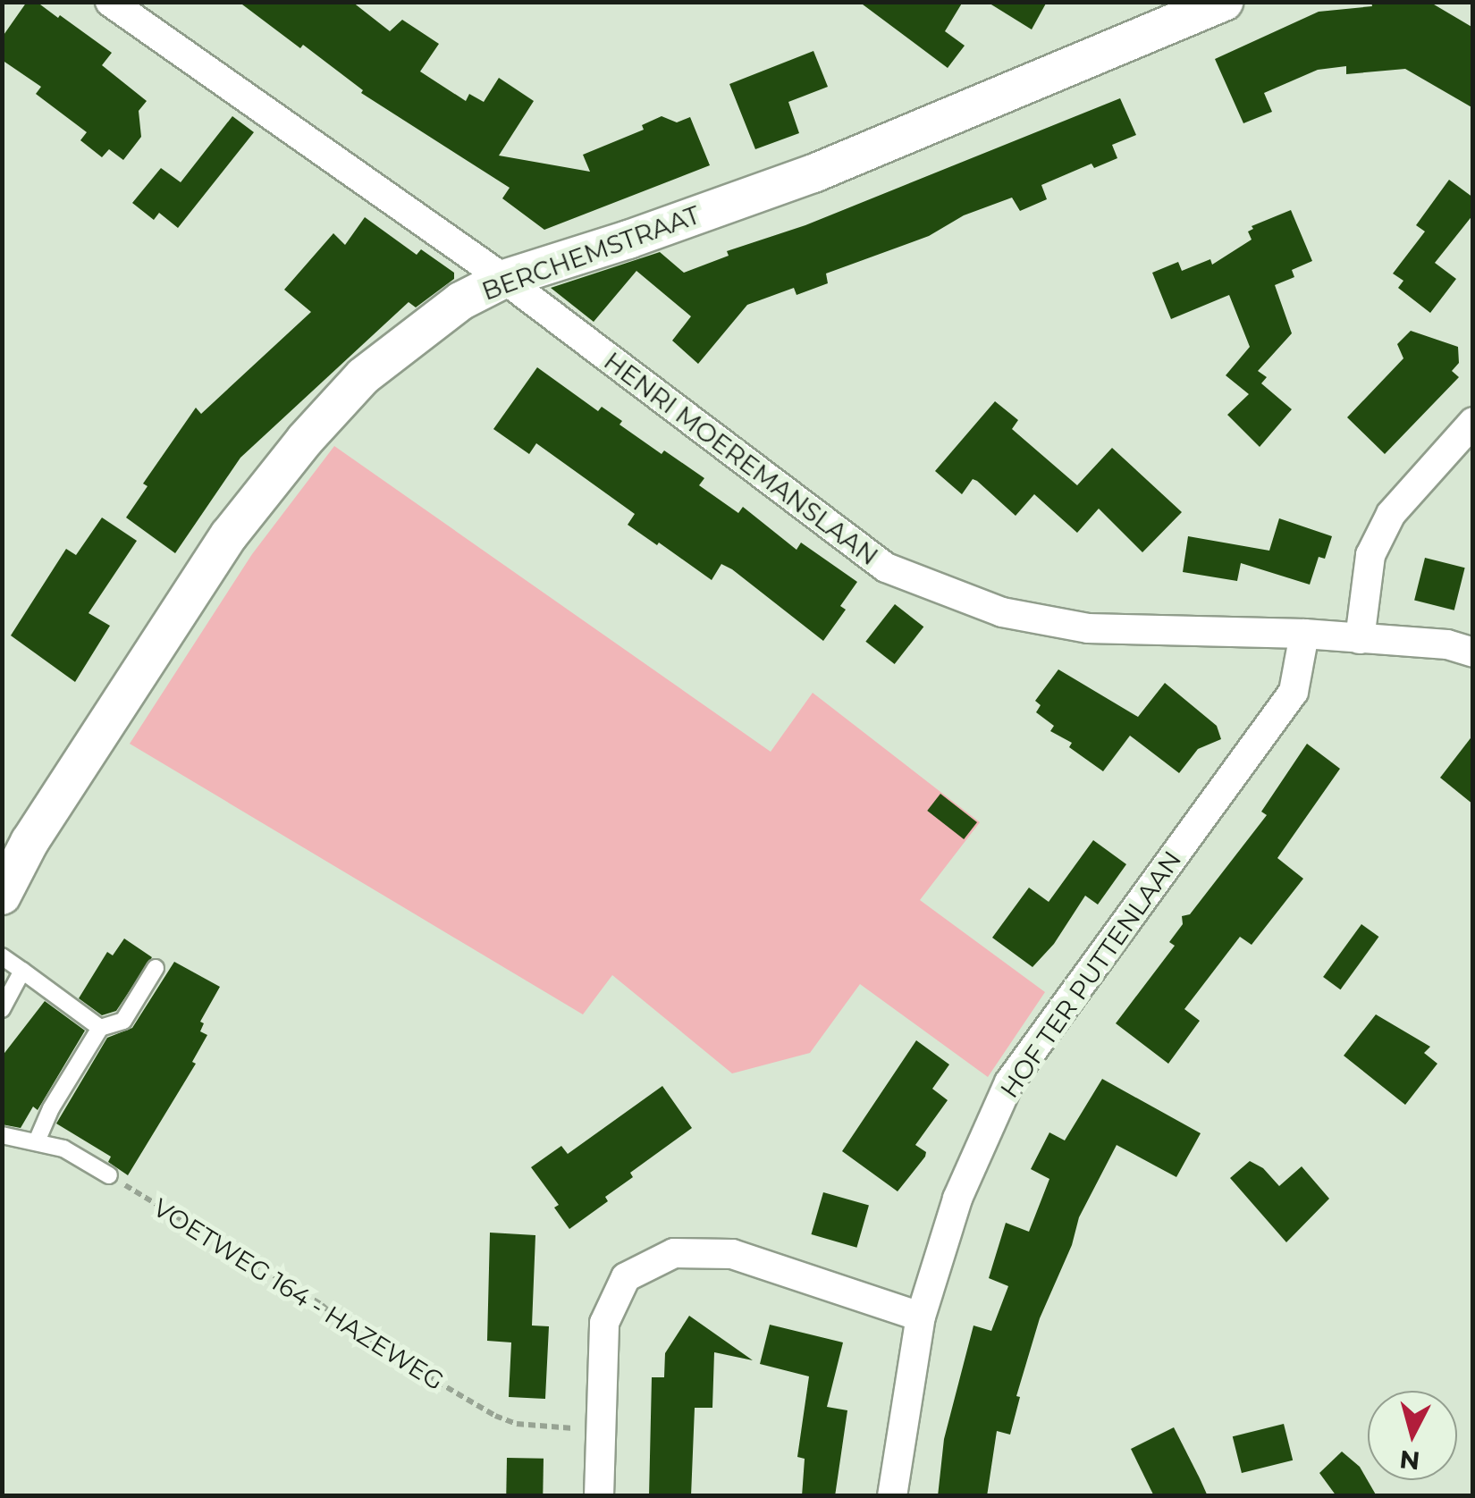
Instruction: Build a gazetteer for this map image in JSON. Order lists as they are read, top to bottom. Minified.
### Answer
{"streets":{"street":["BERCHEMSTRAAT","HENRI MOEREMANSLAAN","HOF TER PUTTENLAAN"],"path":["VOETWEG 164 - HAZEWEG"]},"crossings":[["BERCHEMSTRAAT","HENRI MOEREMANSLAAN"],["HENRI MOEREMANSLAAN","HOF TER PUTTENLAAN"]],"north":"bottom"}
